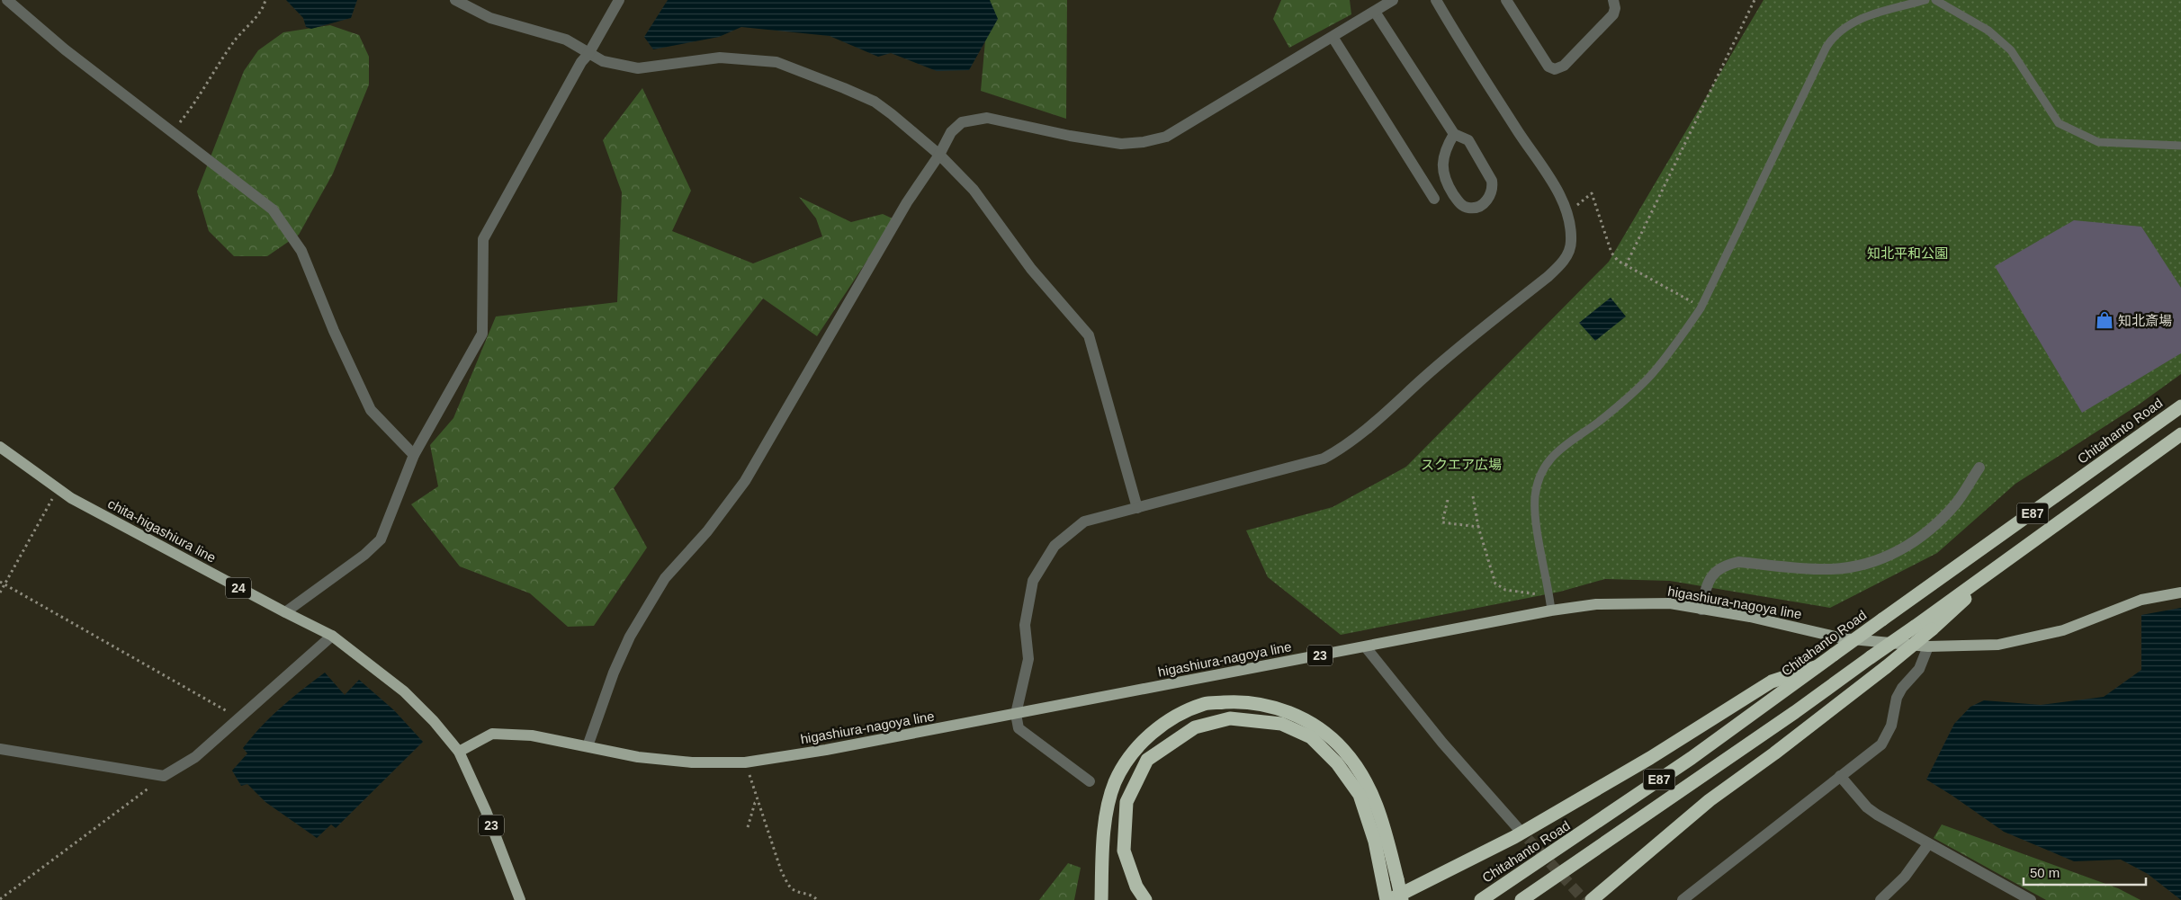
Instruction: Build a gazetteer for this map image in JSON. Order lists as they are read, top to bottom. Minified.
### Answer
{"streets":{"highway":["Chitahanto Road","E87"],"main road":["chita-higashiura line","24","higashiura-nagoya line","23"]},"crossings":[["chita-higashiura line","higashiura-nagoya line"],["chita-higashiura line","23"],["higashiura-nagoya line","23"]],"parks":["知北平和公園","スクエア広場"],"places":{"shop":["知北斎場"]},"scale_bar":"50 m"}
